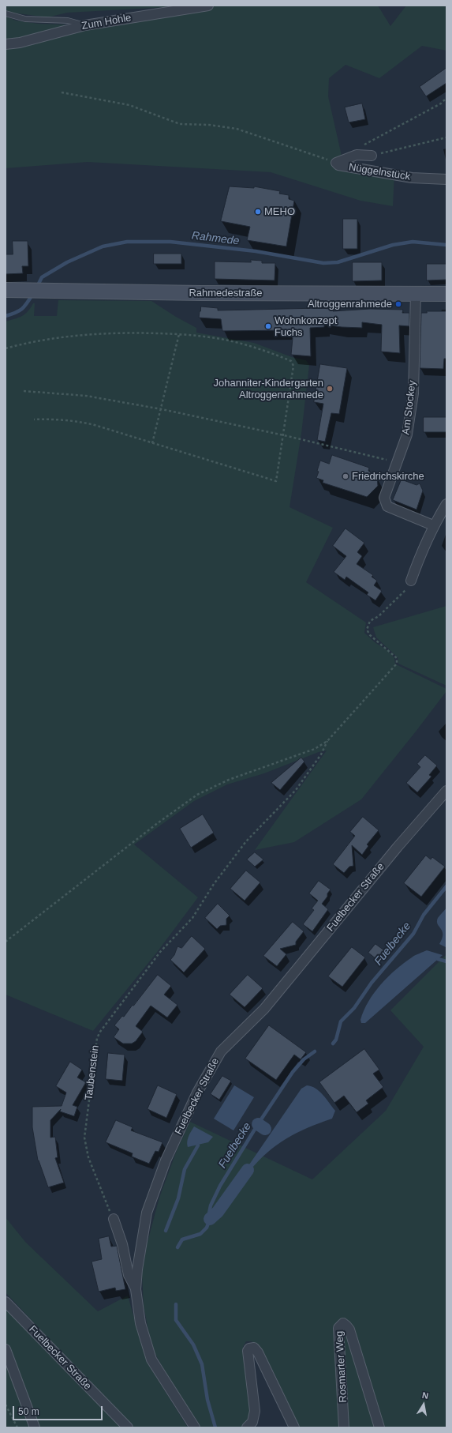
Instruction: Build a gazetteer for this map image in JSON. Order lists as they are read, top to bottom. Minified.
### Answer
{"streets":{"main road":["Rahmedestraße"],"street":["Zum Hohle","Nüggelnstück","Am Stockey","Fuelbecker Straße","Rosmarter Weg"],"path":["Taubenstein"]},"crossings":[["Rahmedestraße","Am Stockey"]],"water":["Rahmede","Fuelbecke"],"places":["MEHO","Altroggenrahmede","Wohnkonzept Fuchs","Johanniter-Kindergarten Altroggenrahmede","Friedrichskirche"],"scale_bar":"50 m","north":"top"}
